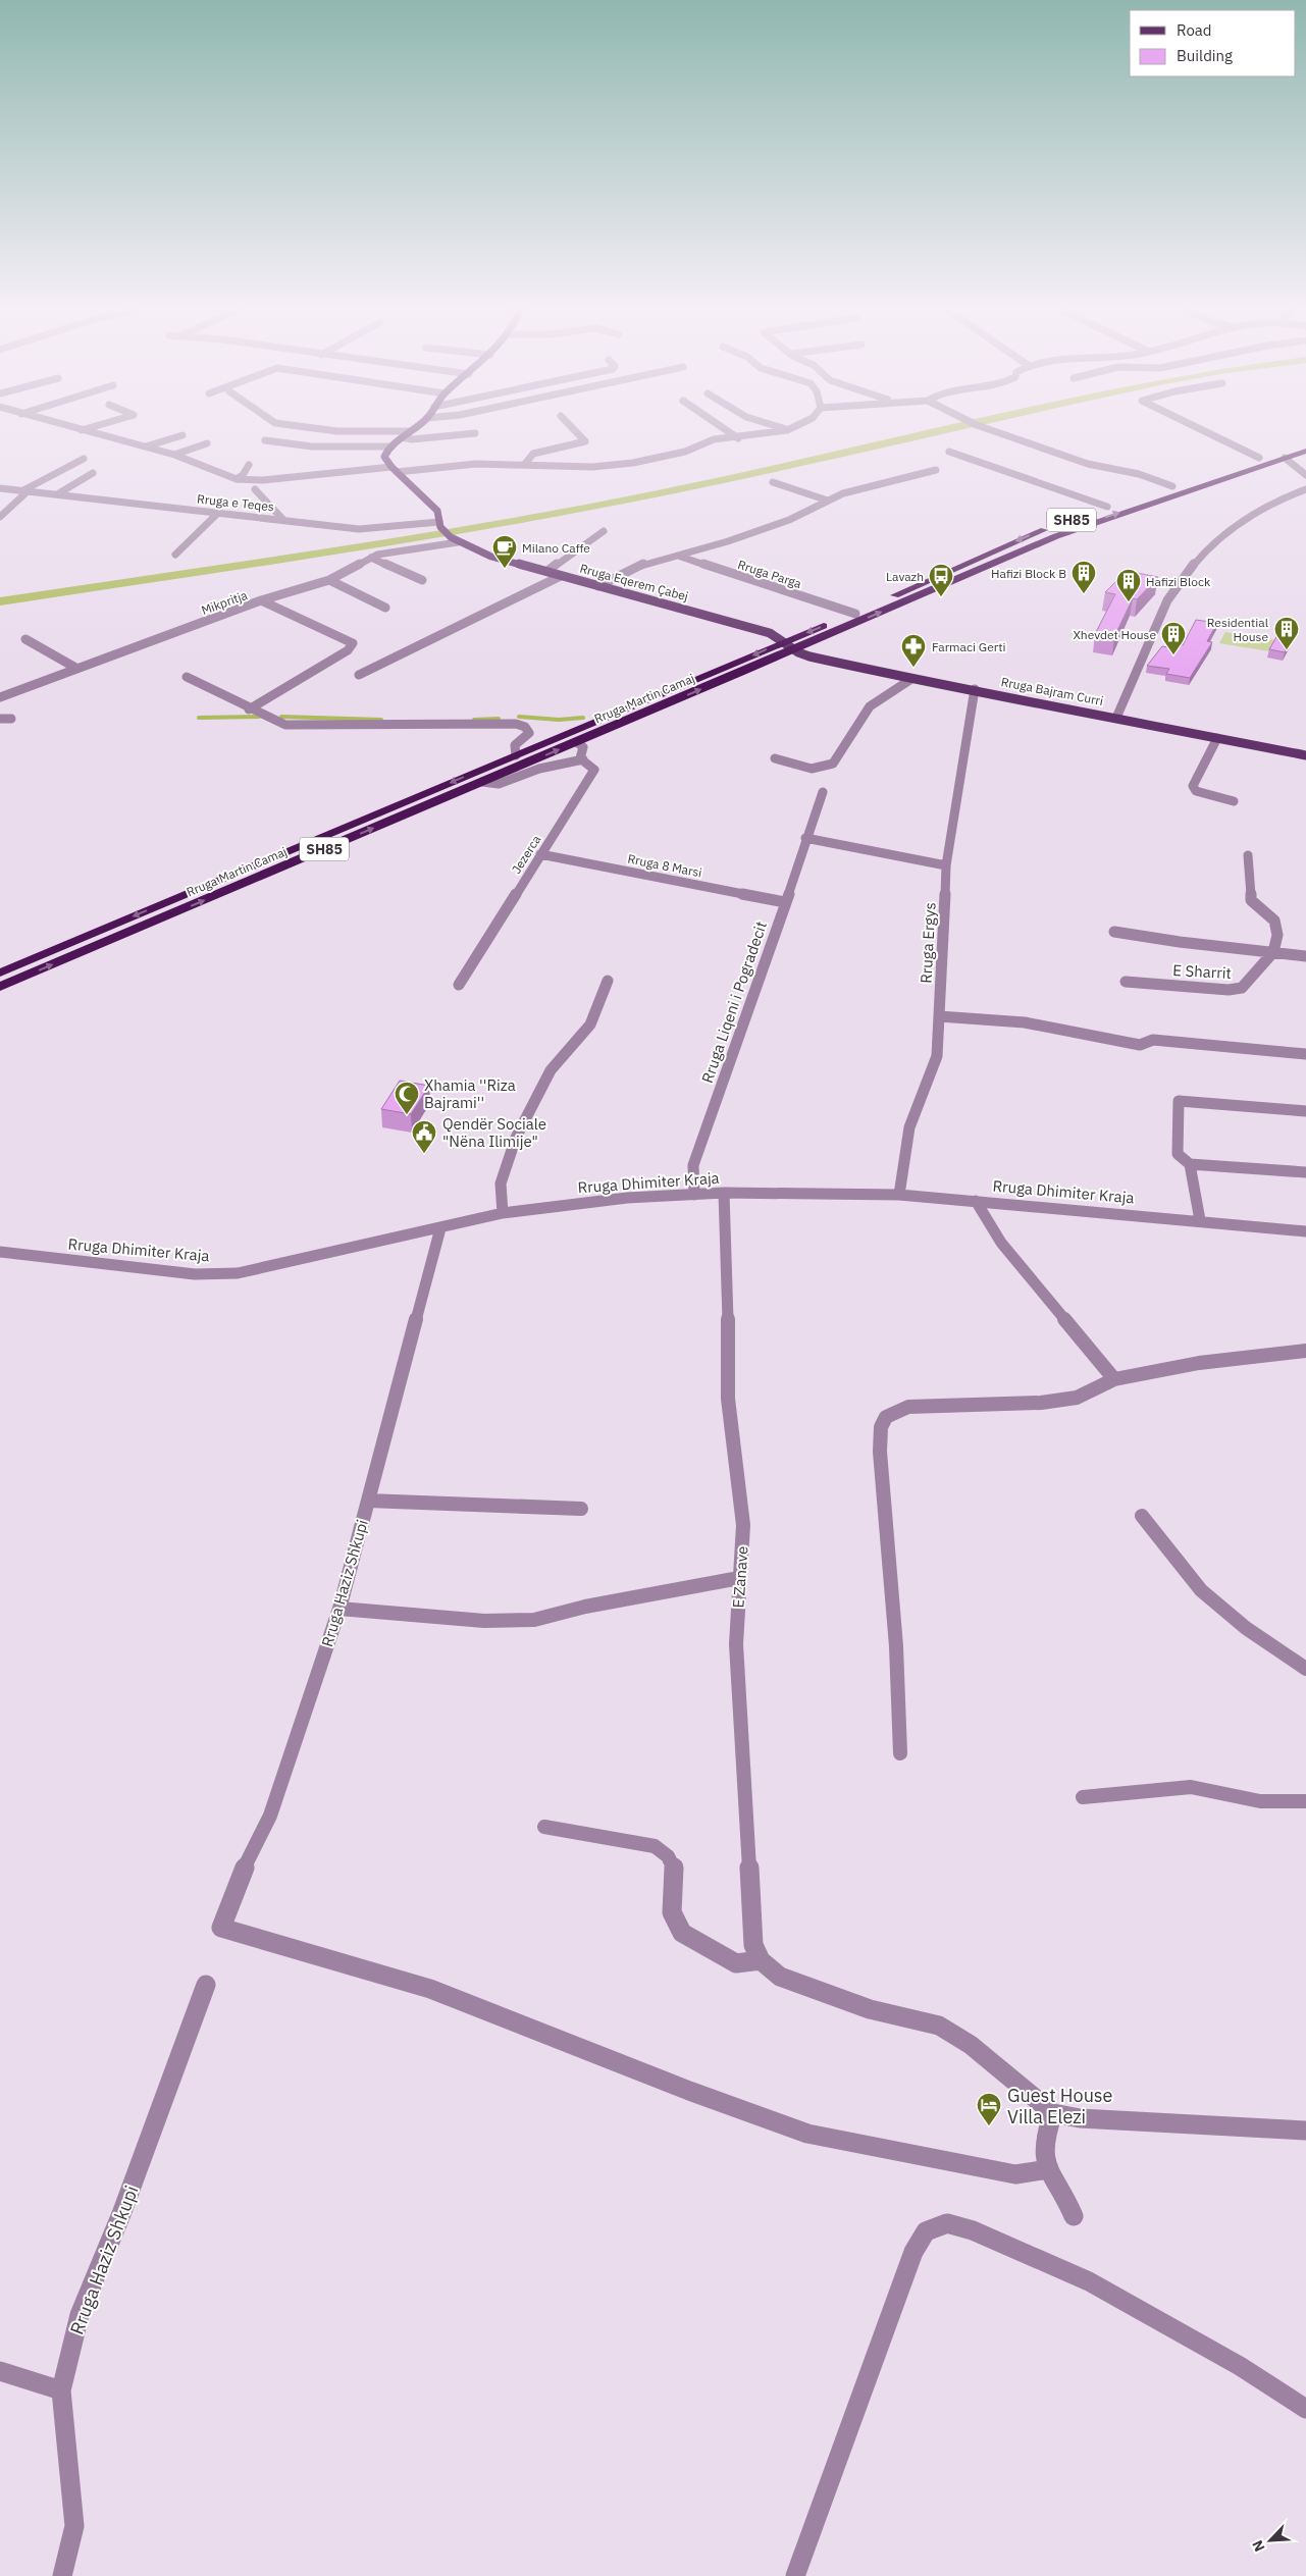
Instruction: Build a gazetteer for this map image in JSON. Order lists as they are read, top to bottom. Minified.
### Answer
{"streets":{"highway":["SH85","Rruga Martin Camaj"],"main road":["Rruga Eqerem Çabej","Rruga Bajram Curri"],"street":["Rruga e Teqes","Rruga Parga","Mikpritja","Jezerca","Rruga 8 Marsi","Rruga Ergys","E Sharrit","Rruga Liqeni i Pogradecit","Rruga Dhimiter Kraja","E Zanave","Rruga Haziz Shkupi"]},"crossings":[["Rruga e Teqes","Rruga Eqerem Çabej"],["Rruga Parga","Rruga Martin Camaj"],["Rruga Eqerem Çabej","Mikpritja"],["Rruga Eqerem Çabej","Rruga Bajram Curri"],["Rruga Eqerem Çabej","Rruga Martin Camaj"],["Rruga Bajram Curri","Rruga Martin Camaj"],["Rruga Bajram Curri","Rruga Ergys"],["Rruga Martin Camaj","Jezerca"],["Jezerca","Rruga 8 Marsi"],["Rruga 8 Marsi","Rruga Liqeni i Pogradecit"],["Rruga Ergys","Rruga Dhimiter Kraja"],["Rruga Liqeni i Pogradecit","Rruga Dhimiter Kraja"],["Rruga Dhimiter Kraja","E Zanave"],["Rruga Dhimiter Kraja","Rruga Haziz Shkupi"]],"places":{"cafe":["Milano Caffe"],"building":["Hafizi Block B","Hafizi Block","Residential House","Xhevdet House"],"bus stop":["Lavazh"],"pharmacy":["Farmaci Gerti"],"mosque":["Xhamia ''Riza Bajrami''"],"public building":["Qendër Sociale \"Nëna Ilimije\""],"hotel":["Guest House Villa Elezi"]},"legend":["Road","Building"],"north":"bottom left"}
